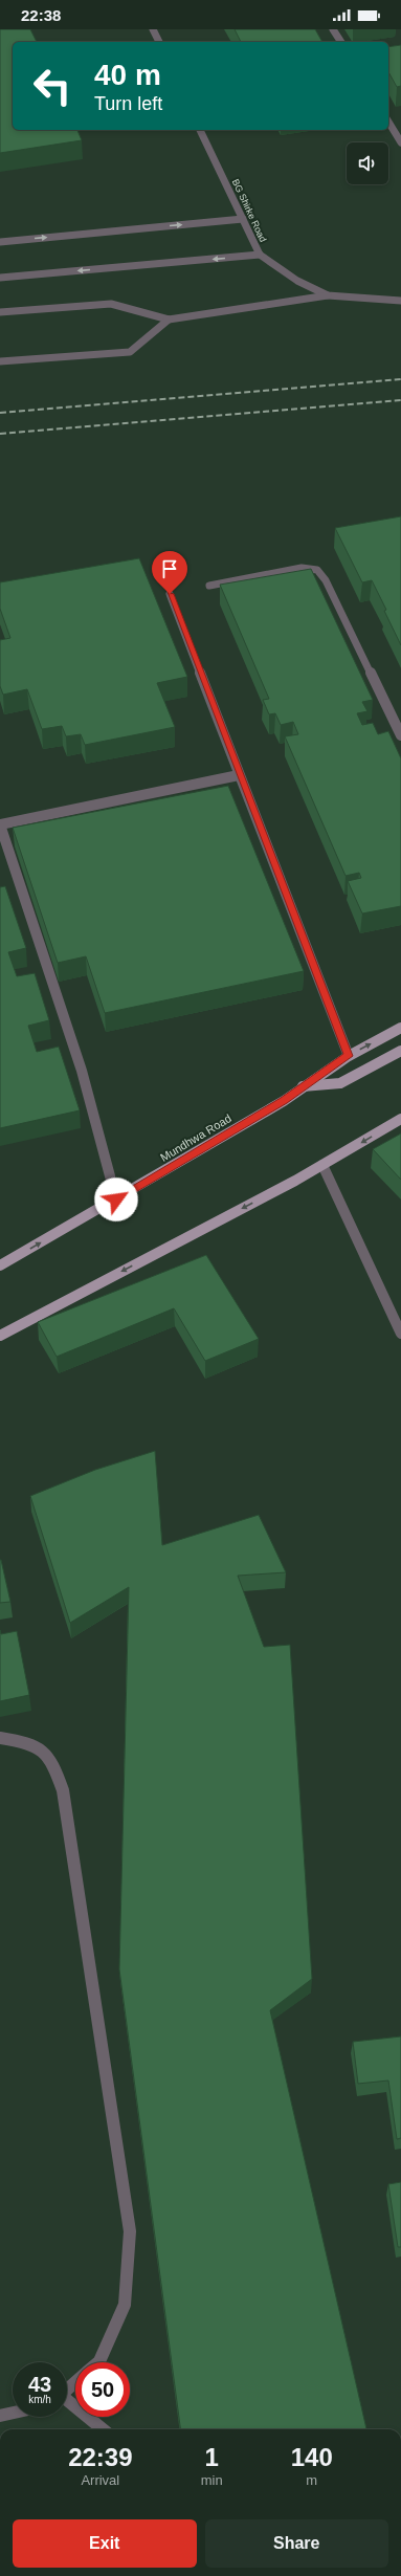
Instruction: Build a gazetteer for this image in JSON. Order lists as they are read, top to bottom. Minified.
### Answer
{"streets":{"main road":["Mundhwa Road"],"street":["BG Shirke Road"]},"page":{"status":"22:38","turn":["40 m","Turn left"],"speed":"43 km/h","limit":"50","eta":["22:39","Arrival","1","min","140","m"],"buttons":["Exit","Share"]}}
